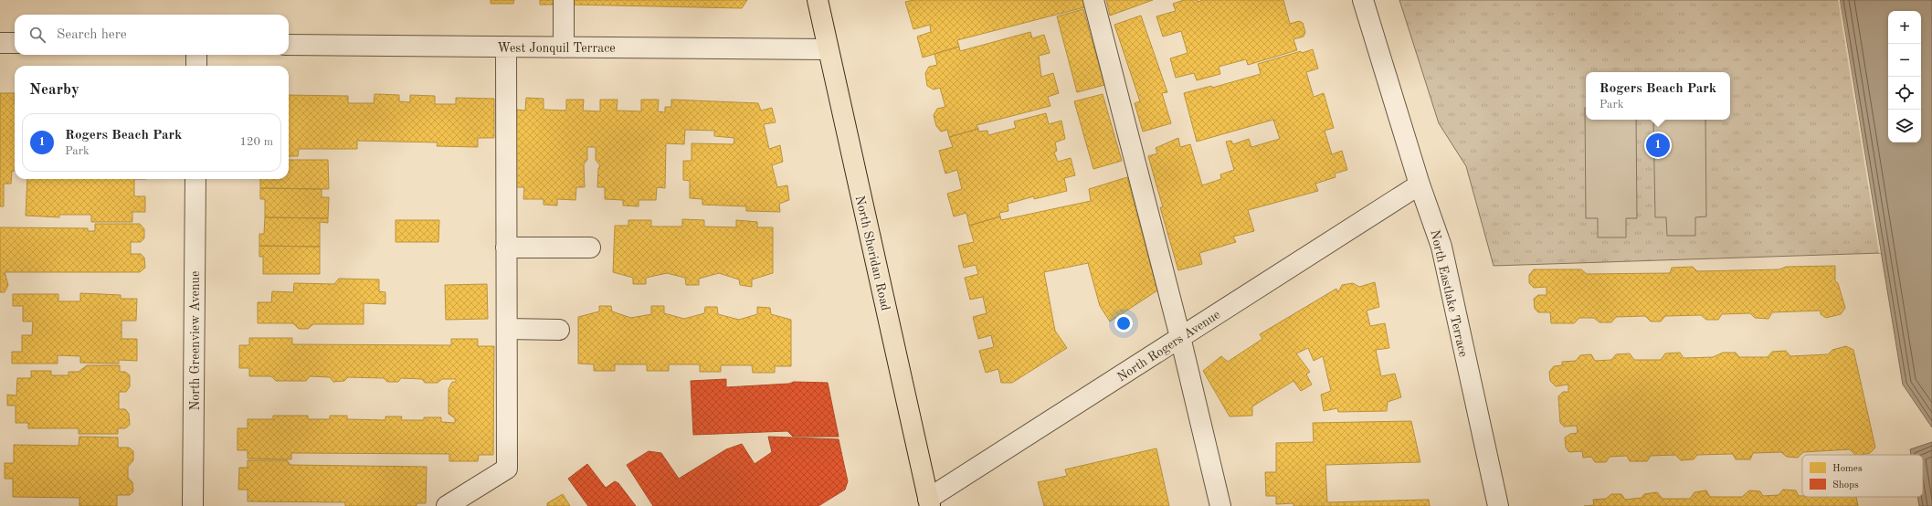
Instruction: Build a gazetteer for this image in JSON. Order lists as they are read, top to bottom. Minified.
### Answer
{"streets":{"main road":["North Sheridan Road"],"street":["West Jonquil Terrace","North Eastlake Terrace","North Greenview Avenue","North Rogers Avenue"]},"crossings":[["West Jonquil Terrace","North Sheridan Road"],["North Sheridan Road","North Rogers Avenue"],["North Eastlake Terrace","North Rogers Avenue"]],"legend":["Homes","Shops"],"page":{"map_buttons":["+","−"],"search":"Search here","heading":"Nearby","popup":["Rogers Beach Park","Park"],"list":[{"mark":"1","name":"Rogers Beach Park","note":"Park","value":"120 m"}],"pins":"1"}}
